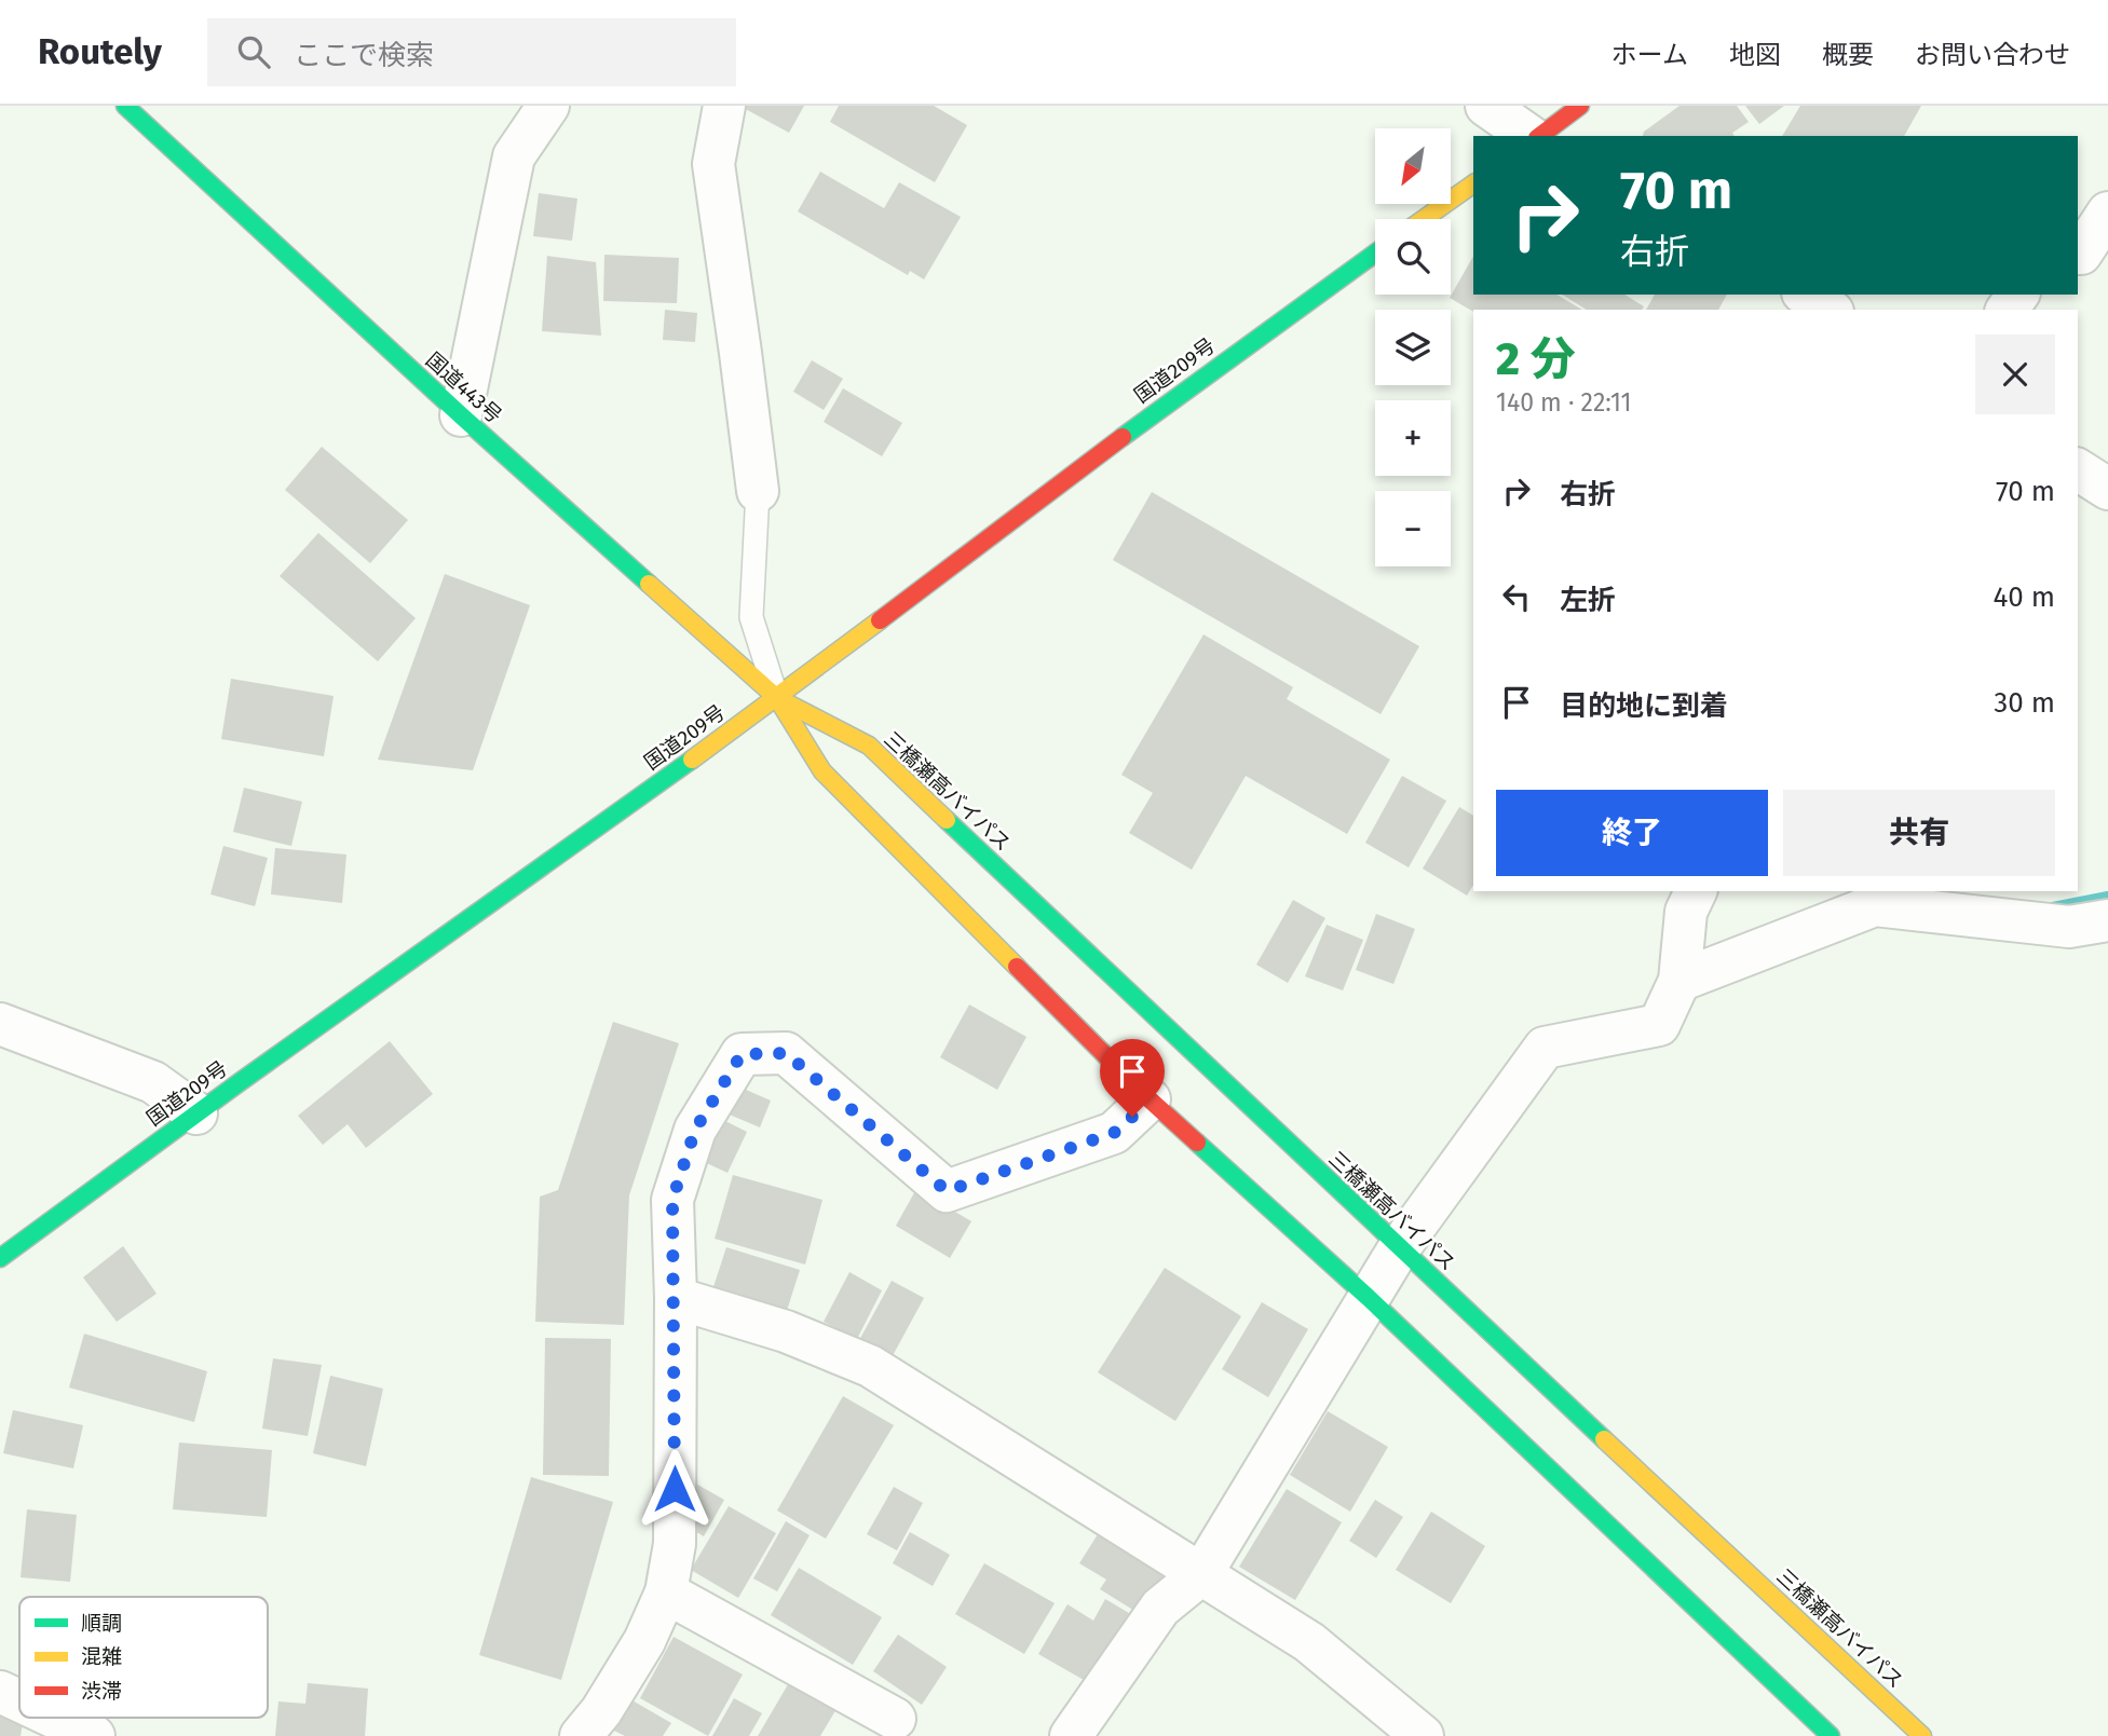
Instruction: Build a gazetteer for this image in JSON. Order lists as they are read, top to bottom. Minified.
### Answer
{"streets":{"highway":["国道209号","国道443号","三橋瀬高バイパス"]},"crossings":[["国道209号","国道443号"],["国道209号","三橋瀬高バイパス"],["国道443号","三橋瀬高バイパス"]],"legend":["順調","混雑","渋滞"],"north":"bottom left","page":{"header":"Routely","search":"ここで検索","nav":["ホーム","地図","概要","お問い合わせ"],"map_buttons":["+","−"],"turn":["70 m","右折"],"heading":["2 分","140 m · 22:11"],"list":[{"name":"右折","value":"70 m"},{"name":"左折","value":"40 m"},{"name":"目的地に到着","value":"30 m"}],"buttons":["終了","共有"]}}
